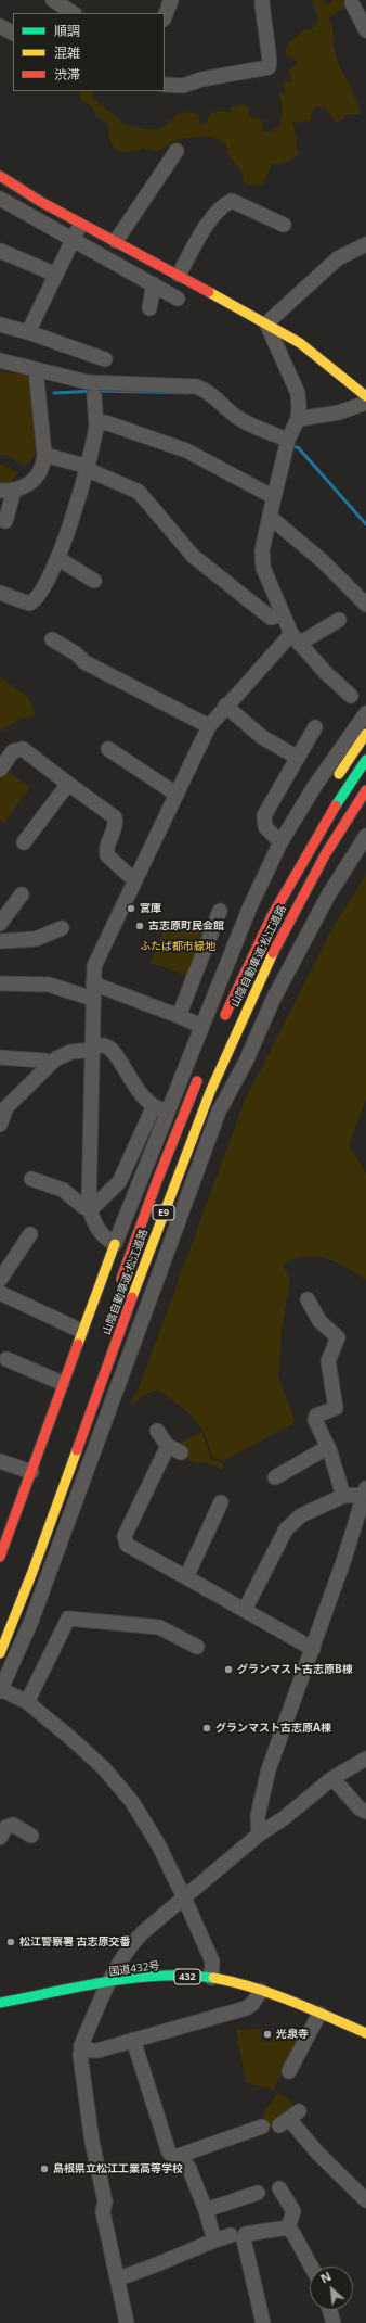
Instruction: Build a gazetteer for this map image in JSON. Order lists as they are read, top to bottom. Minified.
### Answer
{"streets":{"main road":["山陰自動車道;松江道路","E9","国道432号","432"]},"parks":["ふたば都市緑地"],"places":["宮庫","古志原町民会館","グランマスト古志原B棟","グランマスト古志原A棟","松江警察署 古志原交番","光泉寺","島根県立松江工業高等学校"],"legend":["順調","混雑","渋滞"],"north":"top left"}
